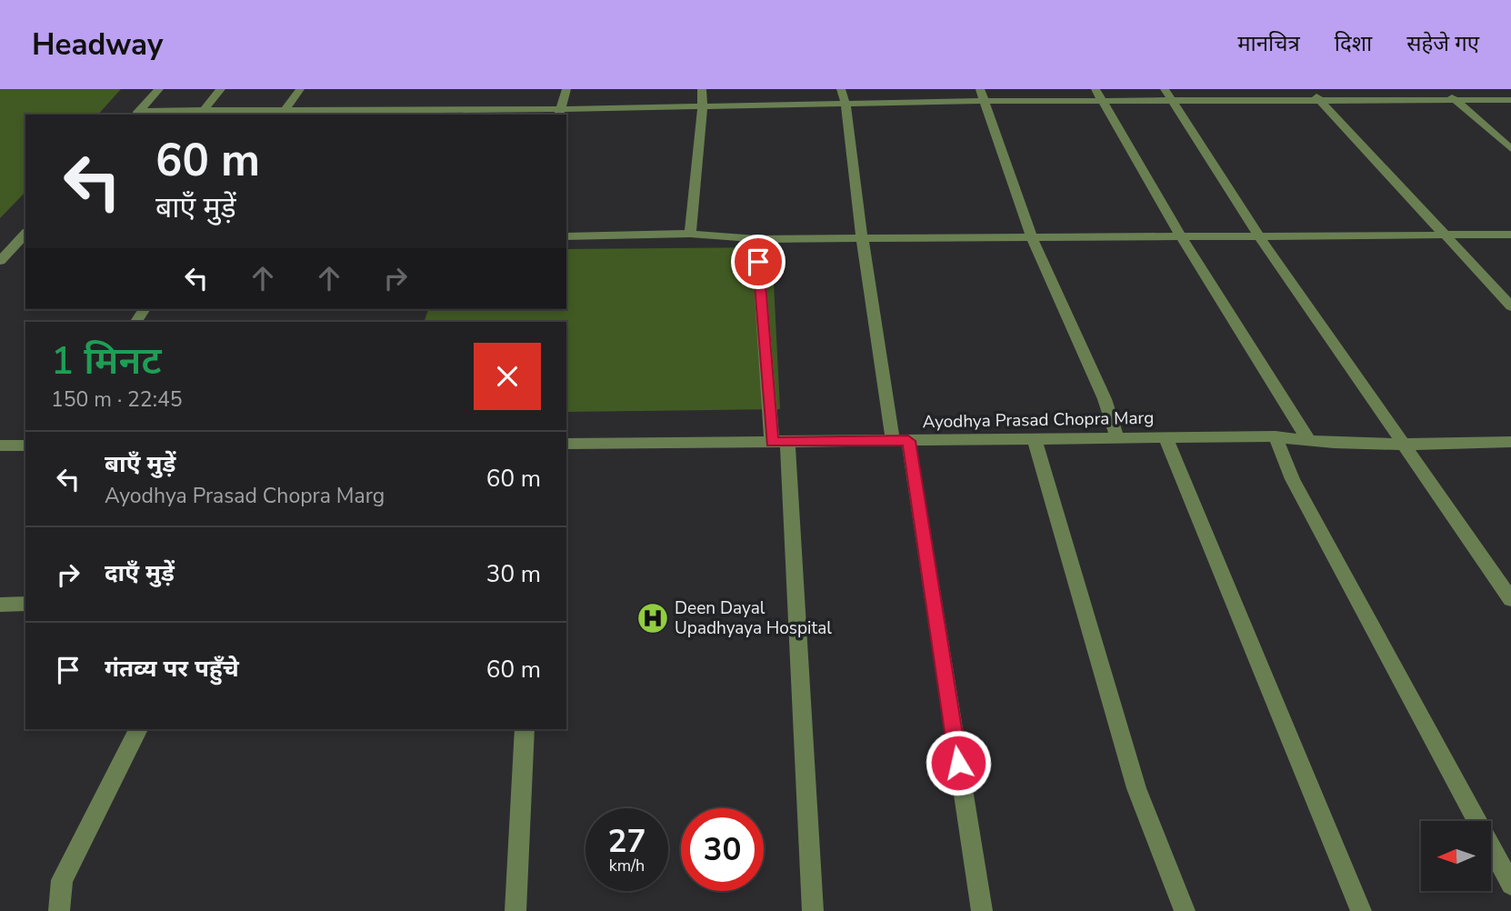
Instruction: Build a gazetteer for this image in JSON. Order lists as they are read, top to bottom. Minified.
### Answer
{"streets":{"street":["Ayodhya Prasad Chopra Marg"]},"places":{"hospital":["Deen Dayal Upadhyaya Hospital"]},"north":"left","page":{"header":"Headway","nav":["मानचित्र","दिशा","सहेजे गए"],"turn":["60 m","बाएँ मुड़ें"],"heading":["1 मिनट","150 m · 22:45"],"list":[{"name":"बाएँ मुड़ें","note":"Ayodhya Prasad Chopra Marg","value":"60 m"},{"name":"दाएँ मुड़ें","value":"30 m"},{"name":"गंतव्य पर पहुँचे","value":"60 m"}],"speed":"27 km/h","limit":"30"}}
